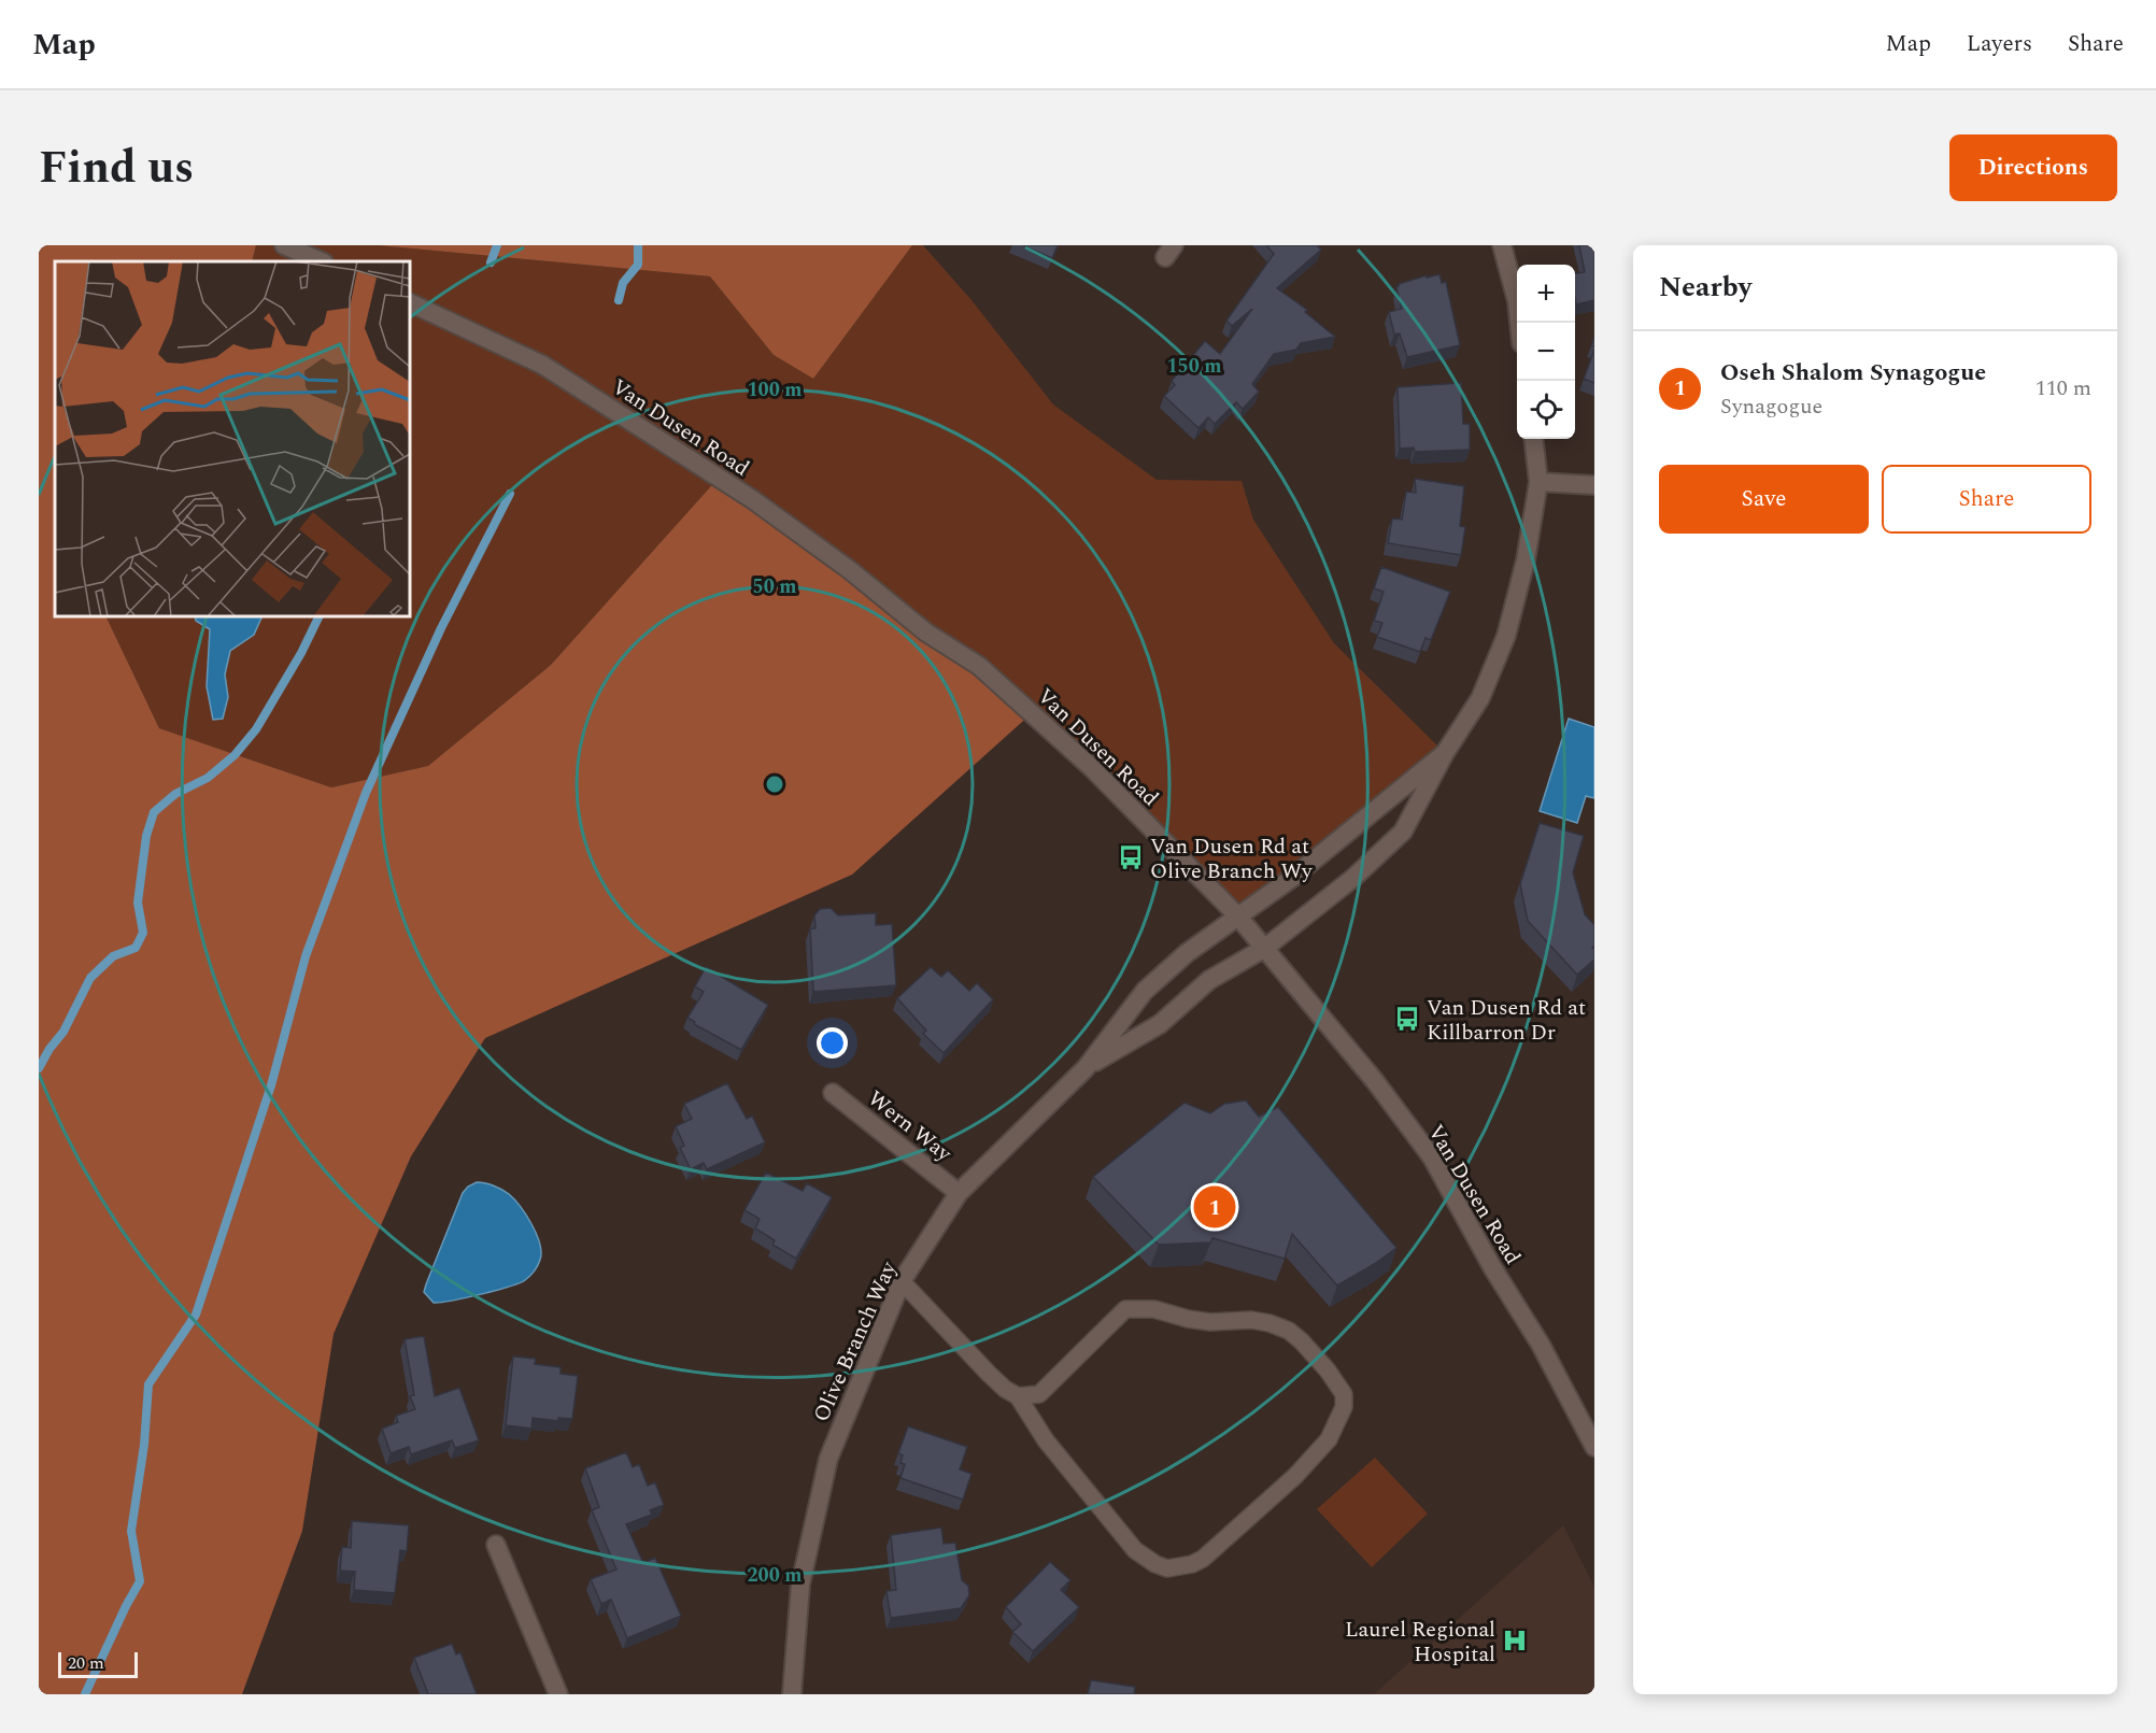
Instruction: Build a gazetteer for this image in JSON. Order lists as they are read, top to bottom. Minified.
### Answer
{"streets":{"street":["Van Dusen Road","Wern Way","Olive Branch Way"]},"crossings":[["Van Dusen Road","Olive Branch Way"],["Wern Way","Olive Branch Way"]],"places":{"bus stop":["Van Dusen Rd at Olive Branch Wy","Van Dusen Rd at Killbarron Dr"],"hospital":["Laurel Regional Hospital"]},"scale_bar":"20 m","page":{"header":"Map","nav":["Map","Layers","Share"],"title":"Find us","buttons":["Directions",["Save","Share"]],"heading":"Nearby","map_buttons":["+","−"],"list":[{"mark":"1","name":"Oseh Shalom Synagogue","note":"Synagogue","value":"110 m"}],"pins":"1","scale":"20 m"},"rings":["150 m","100 m","50 m","200 m"]}
